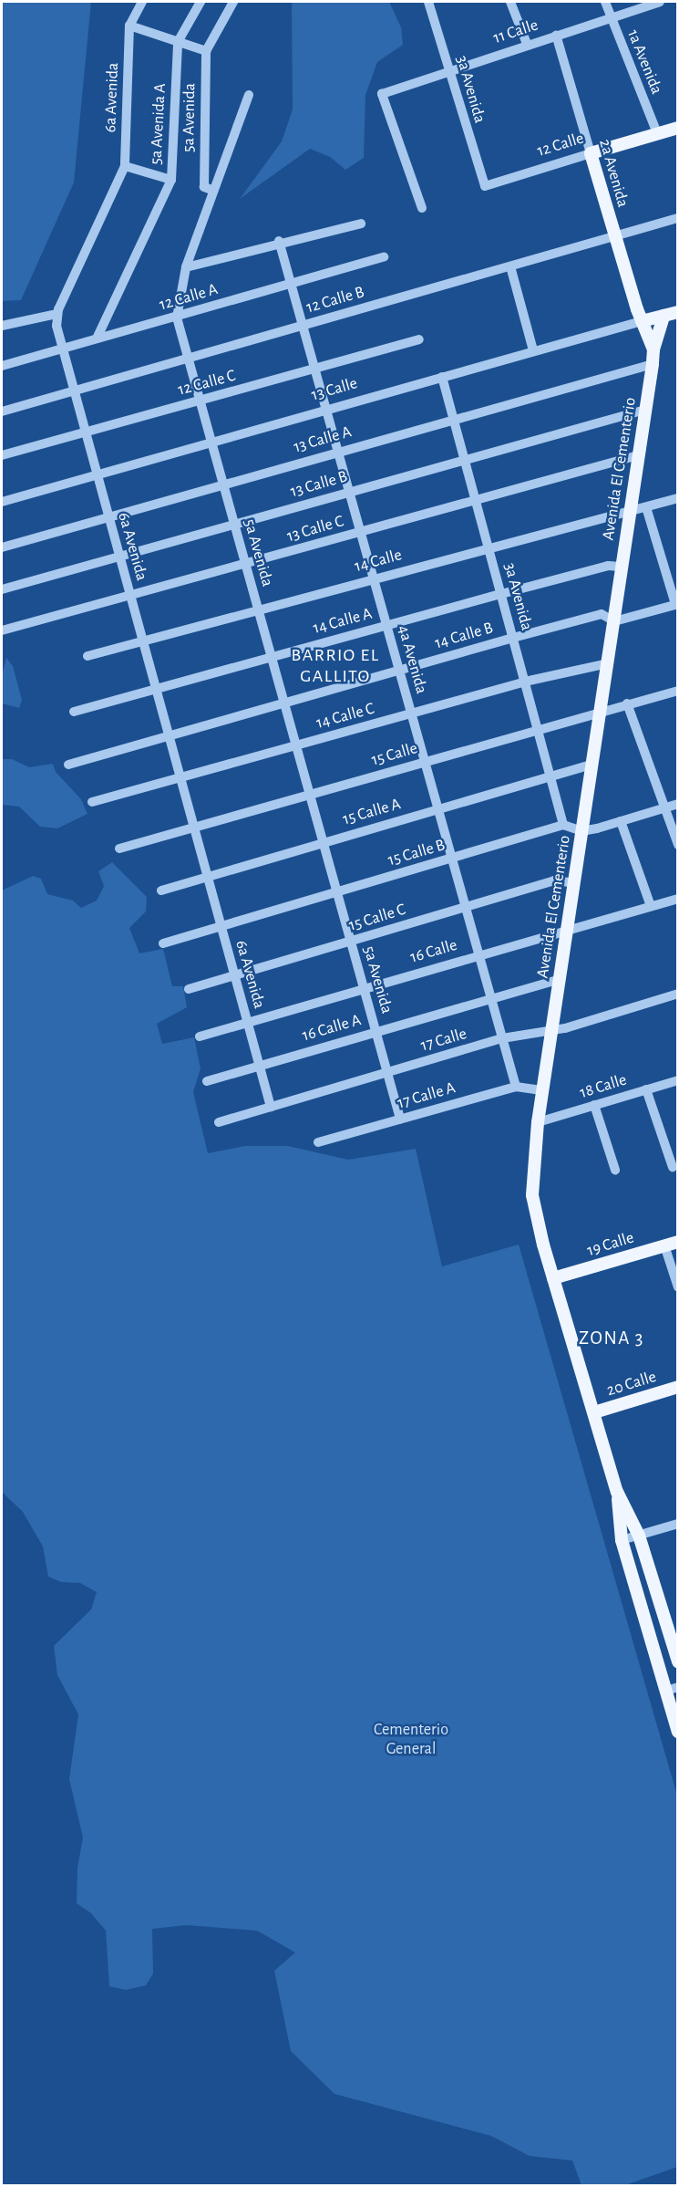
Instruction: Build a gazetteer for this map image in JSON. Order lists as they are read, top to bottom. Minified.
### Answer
{"streets":{"main road":["12 Calle","2a Avenida","13 Calle","Avenida El Cementerio","19 Calle","20 Calle"],"street":["11 Calle","1a Avenida","3a Avenida","6a Avenida","5a Avenida","5a Avenida A","12 Calle A","12 Calle B","12 Calle C","13 Calle A","13 Calle B","13 Calle C","14 Calle","14 Calle A","14 Calle B","4a Avenida","14 Calle C","15 Calle","15 Calle A","15 Calle B","15 Calle C","16 Calle","16 Calle A","17 Calle","18 Calle","17 Calle A"]},"crossings":[["11 Calle","1a Avenida"],["11 Calle","3a Avenida"],["11 Calle","2a Avenida"],["1a Avenida","12 Calle"],["3a Avenida","12 Calle"],["3a Avenida","13 Calle"],["3a Avenida","13 Calle A"],["3a Avenida","13 Calle B"],["3a Avenida","13 Calle C"],["3a Avenida","14 Calle"],["3a Avenida","14 Calle A"],["3a Avenida","14 Calle B"],["3a Avenida","14 Calle C"],["3a Avenida","15 Calle"],["3a Avenida","15 Calle A"],["3a Avenida","15 Calle B"],["6a Avenida","12 Calle A"],["6a Avenida","12 Calle B"],["6a Avenida","12 Calle C"],["6a Avenida","13 Calle"],["6a Avenida","13 Calle A"],["6a Avenida","13 Calle B"],["6a Avenida","13 Calle C"],["6a Avenida","14 Calle"],["6a Avenida","14 Calle A"],["6a Avenida","14 Calle B"],["6a Avenida","14 Calle C"],["6a Avenida","15 Calle"],["6a Avenida","15 Calle A"],["6a Avenida","15 Calle B"],["6a Avenida","15 Calle C"],["6a Avenida","16 Calle"],["6a Avenida","16 Calle A"],["6a Avenida","17 Calle"],["5a Avenida","12 Calle A"],["5a Avenida","12 Calle B"],["5a Avenida","12 Calle C"],["5a Avenida","13 Calle"],["5a Avenida","13 Calle A"],["5a Avenida","13 Calle B"],["5a Avenida","13 Calle C"],["5a Avenida","14 Calle"],["5a Avenida","14 Calle A"],["5a Avenida","14 Calle B"],["5a Avenida","14 Calle C"],["5a Avenida","15 Calle"],["5a Avenida","15 Calle A"],["5a Avenida","15 Calle B"],["5a Avenida","15 Calle C"],["5a Avenida","16 Calle"],["5a Avenida","16 Calle A"],["5a Avenida","17 Calle"],["5a Avenida","17 Calle A"],["5a Avenida A","12 Calle A"],["12 Calle","2a Avenida"],["2a Avenida","12 Calle B"],["2a Avenida","13 Calle"],["2a Avenida","Avenida El Cementerio"],["12 Calle A","4a Avenida"],["12 Calle B","4a Avenida"],["12 Calle C","4a Avenida"],["13 Calle","Avenida El Cementerio"],["13 Calle","4a Avenida"],["13 Calle A","Avenida El Cementerio"],["13 Calle A","4a Avenida"],["Avenida El Cementerio","13 Calle B"],["Avenida El Cementerio","13 Calle C"],["Avenida El Cementerio","14 Calle"],["Avenida El Cementerio","14 Calle A"],["Avenida El Cementerio","14 Calle B"],["Avenida El Cementerio","14 Calle C"],["Avenida El Cementerio","15 Calle"],["Avenida El Cementerio","15 Calle A"],["Avenida El Cementerio","15 Calle C"],["Avenida El Cementerio","16 Calle"],["Avenida El Cementerio","16 Calle A"],["Avenida El Cementerio","17 Calle"],["Avenida El Cementerio","18 Calle"],["Avenida El Cementerio","17 Calle A"],["Avenida El Cementerio","19 Calle"],["Avenida El Cementerio","20 Calle"],["13 Calle B","4a Avenida"],["13 Calle C","4a Avenida"],["14 Calle","4a Avenida"],["14 Calle A","4a Avenida"],["14 Calle B","4a Avenida"],["4a Avenida","14 Calle C"],["4a Avenida","15 Calle"],["4a Avenida","15 Calle A"],["4a Avenida","15 Calle B"],["4a Avenida","15 Calle C"],["4a Avenida","16 Calle"],["4a Avenida","16 Calle A"],["4a Avenida","17 Calle"],["4a Avenida","17 Calle A"]],"districts":["BARRIO EL GALLITO","ZONA 3"],"parks":["Cementerio General"]}
